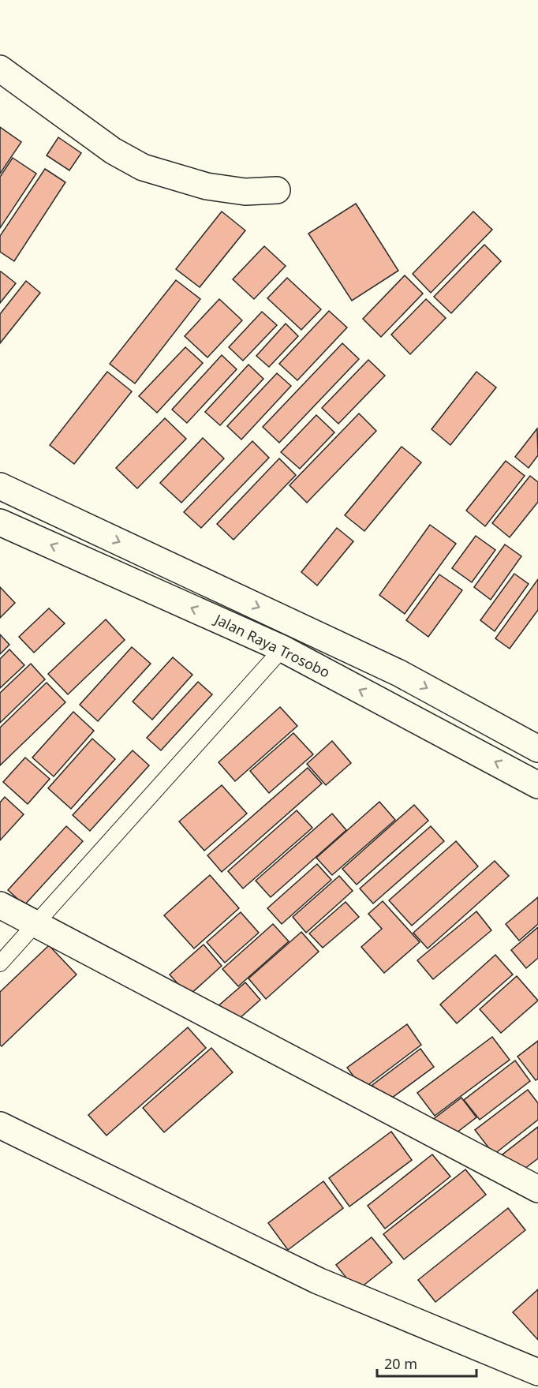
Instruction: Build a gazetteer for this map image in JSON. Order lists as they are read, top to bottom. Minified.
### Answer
{"streets":{"main road":["Jalan Raya Trosobo"]},"scale_bar":"20 m"}
